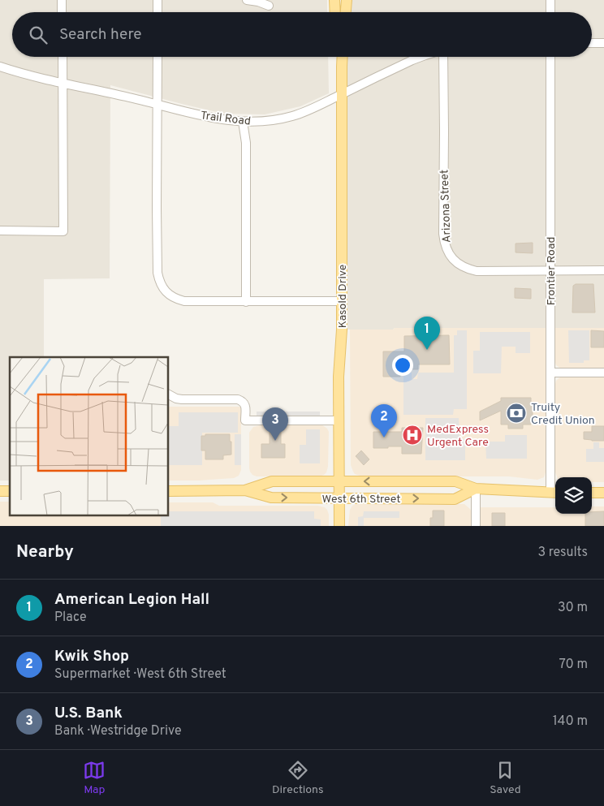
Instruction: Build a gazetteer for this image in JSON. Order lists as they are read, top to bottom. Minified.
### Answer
{"streets":{"main road":["Kasold Drive","West 6th Street"],"street":["Trail Road","Arizona Street","Frontier Road"]},"crossings":[["Trail Road","Kasold Drive"],["Arizona Street","Frontier Road"],["Frontier Road","West 6th Street"],["Kasold Drive","West 6th Street"]],"places":{"bank":["Truity Credit Union"],"hospital":["MedExpress Urgent Care"]},"page":{"search":"Search here","pins":["1","2","3"],"heading":["Nearby","3 results"],"list":[{"mark":"1","name":"American Legion Hall","note":"Place","value":"30 m"},{"mark":"2","name":"Kwik Shop","note":"Supermarket · West 6th Street","value":"70 m"},{"mark":"3","name":"U.S. Bank","note":"Bank · Westridge Drive","value":"140 m"}],"nav":["Map","Directions","Saved"]}}
